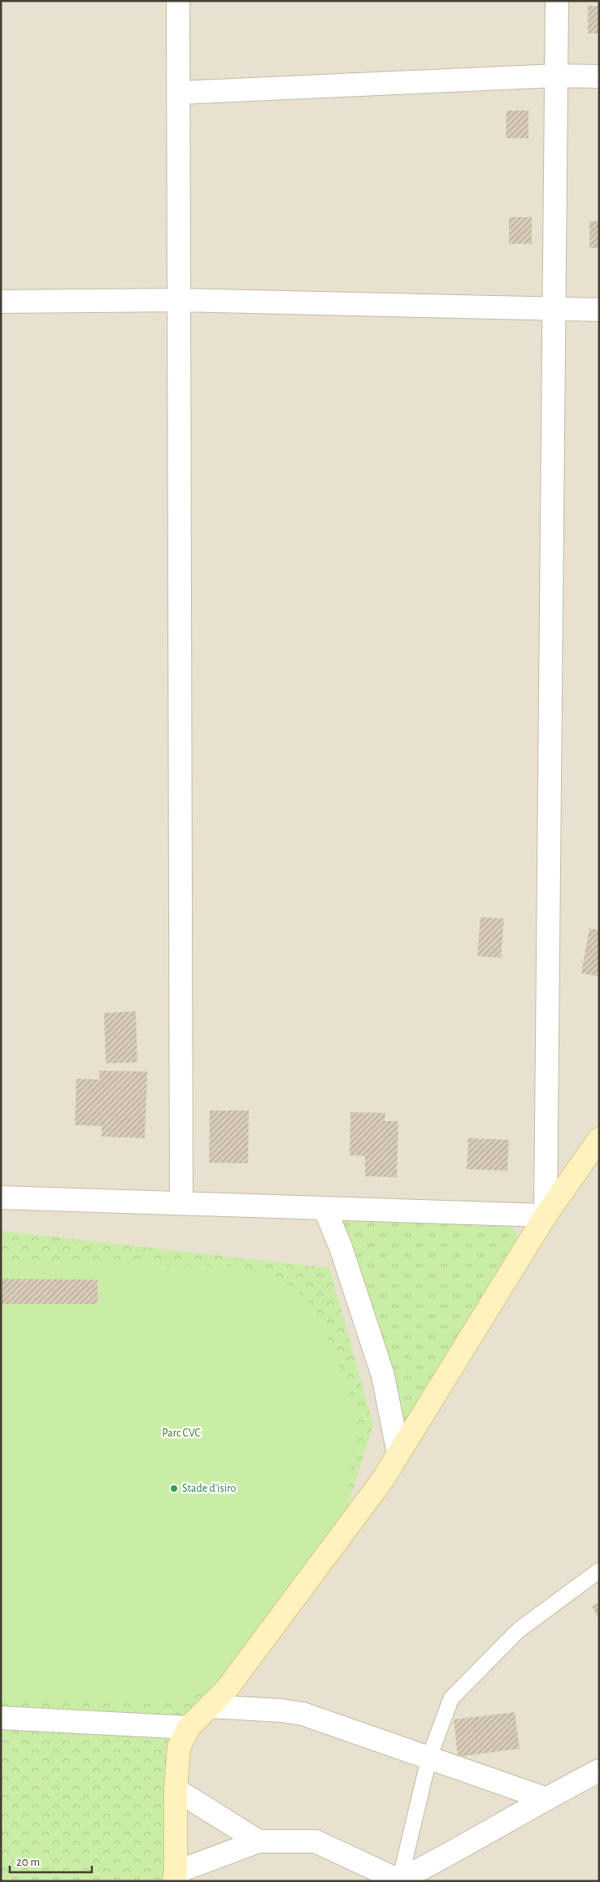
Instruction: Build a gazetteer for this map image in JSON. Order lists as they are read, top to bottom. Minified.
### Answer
{"parks":["Parc CVC"],"places":["Stade d'isiro"],"scale_bar":"20 m"}
